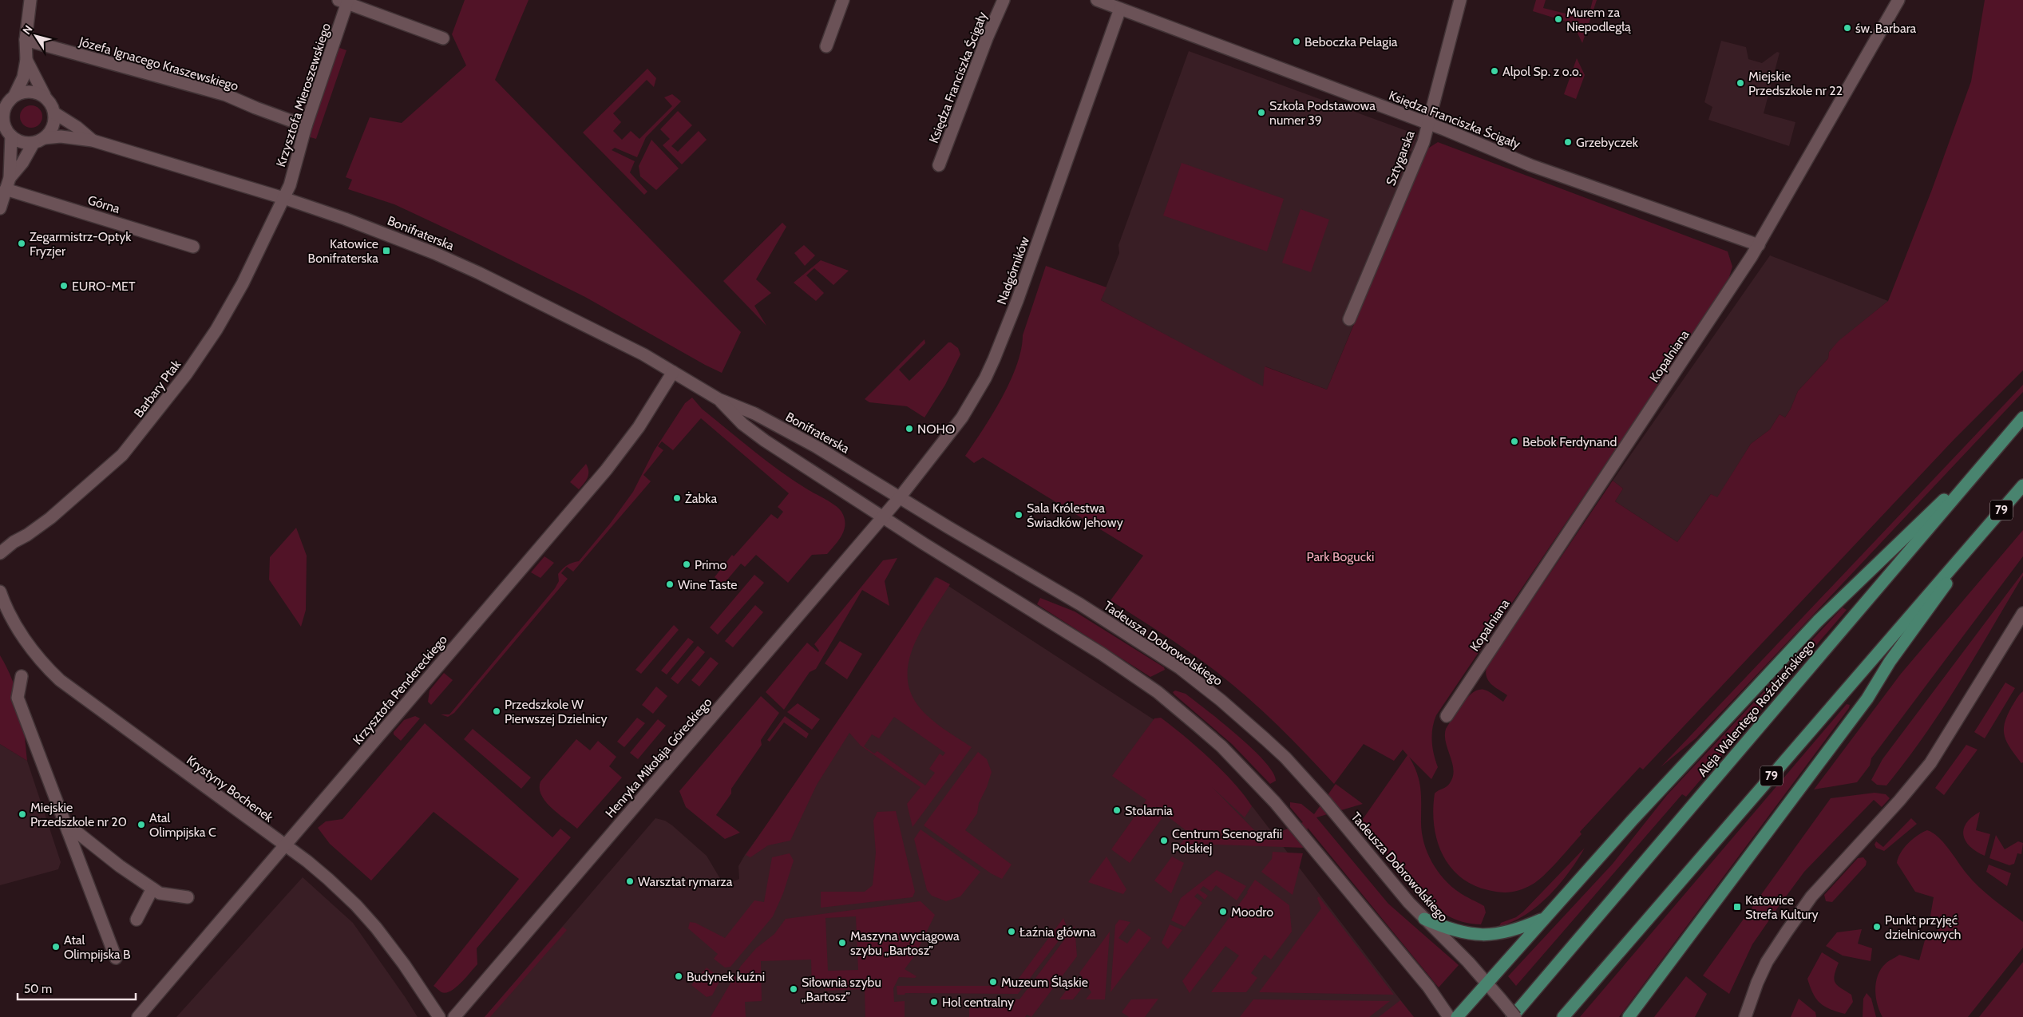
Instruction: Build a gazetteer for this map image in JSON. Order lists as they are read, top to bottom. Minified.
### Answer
{"streets":{"main road":["79","Aleja Walentego Roździeńskiego"],"street":["Józefa Ignacego Kraszewskiego","Księdza Franciszka Ścigały","Krzysztofa Mieroszewskiego","Sztygarska","Górna","Bonifraterska","Nadgórników","Kopalniana","Barbary Ptak","Tadeusza Dobrowolskiego","Krzysztofa Pendereckiego","Henryka Mikołaja Góreckiego","Krystyny Bochenek"]},"crossings":[["Józefa Ignacego Kraszewskiego","Krzysztofa Mieroszewskiego"],["Księdza Franciszka Ścigały","Sztygarska"],["Księdza Franciszka Ścigały","Nadgórników"],["Księdza Franciszka Ścigały","Kopalniana"],["Krzysztofa Mieroszewskiego","Bonifraterska"],["Krzysztofa Mieroszewskiego","Barbary Ptak"],["Bonifraterska","Nadgórników"],["Bonifraterska","Barbary Ptak"],["Bonifraterska","Tadeusza Dobrowolskiego"],["Bonifraterska","Krzysztofa Pendereckiego"],["Bonifraterska","Henryka Mikołaja Góreckiego"],["Nadgórników","Tadeusza Dobrowolskiego"],["Nadgórników","Henryka Mikołaja Góreckiego"],["Tadeusza Dobrowolskiego","Aleja Walentego Roździeńskiego"],["Krzysztofa Pendereckiego","Krystyny Bochenek"]],"parks":["Park Bogucki"],"places":{"other":["Murem za Niepodległą","św. Barbara","Beboczka Pelagia","Alpol Sp. z o.o.","Miejskie Przedszkole nr 22","Szkoła Podstawowa numer 39","Grzebyczek","Zegarmistrz-Optyk Fryzjer","EURO-MET","NOHO","Bebok Ferdynand","Żabka","Sala Królestwa Świadków Jehowy","Primo","Wine Taste","Przedszkole W Pierwszej Dzielnicy","Stolarnia","Miejskie Przedszkole nr 20","Atal Olimpijska C","Centrum Scenografii Polskiej","Warsztat rymarza","Moodro","Punkt przyjęć dzielnicowych","Łaźnia główna","Maszyna wyciągowa szybu „Bartosz”","Atal Olimpijska B","Budynek kuźni","Muzeum Śląskie","Siłownia szybu „Bartosz”","Hol centralny"],"transit":["Katowice Bonifraterska","Katowice Strefa Kultury"]},"scale_bar":"50 m","north":"top left"}
